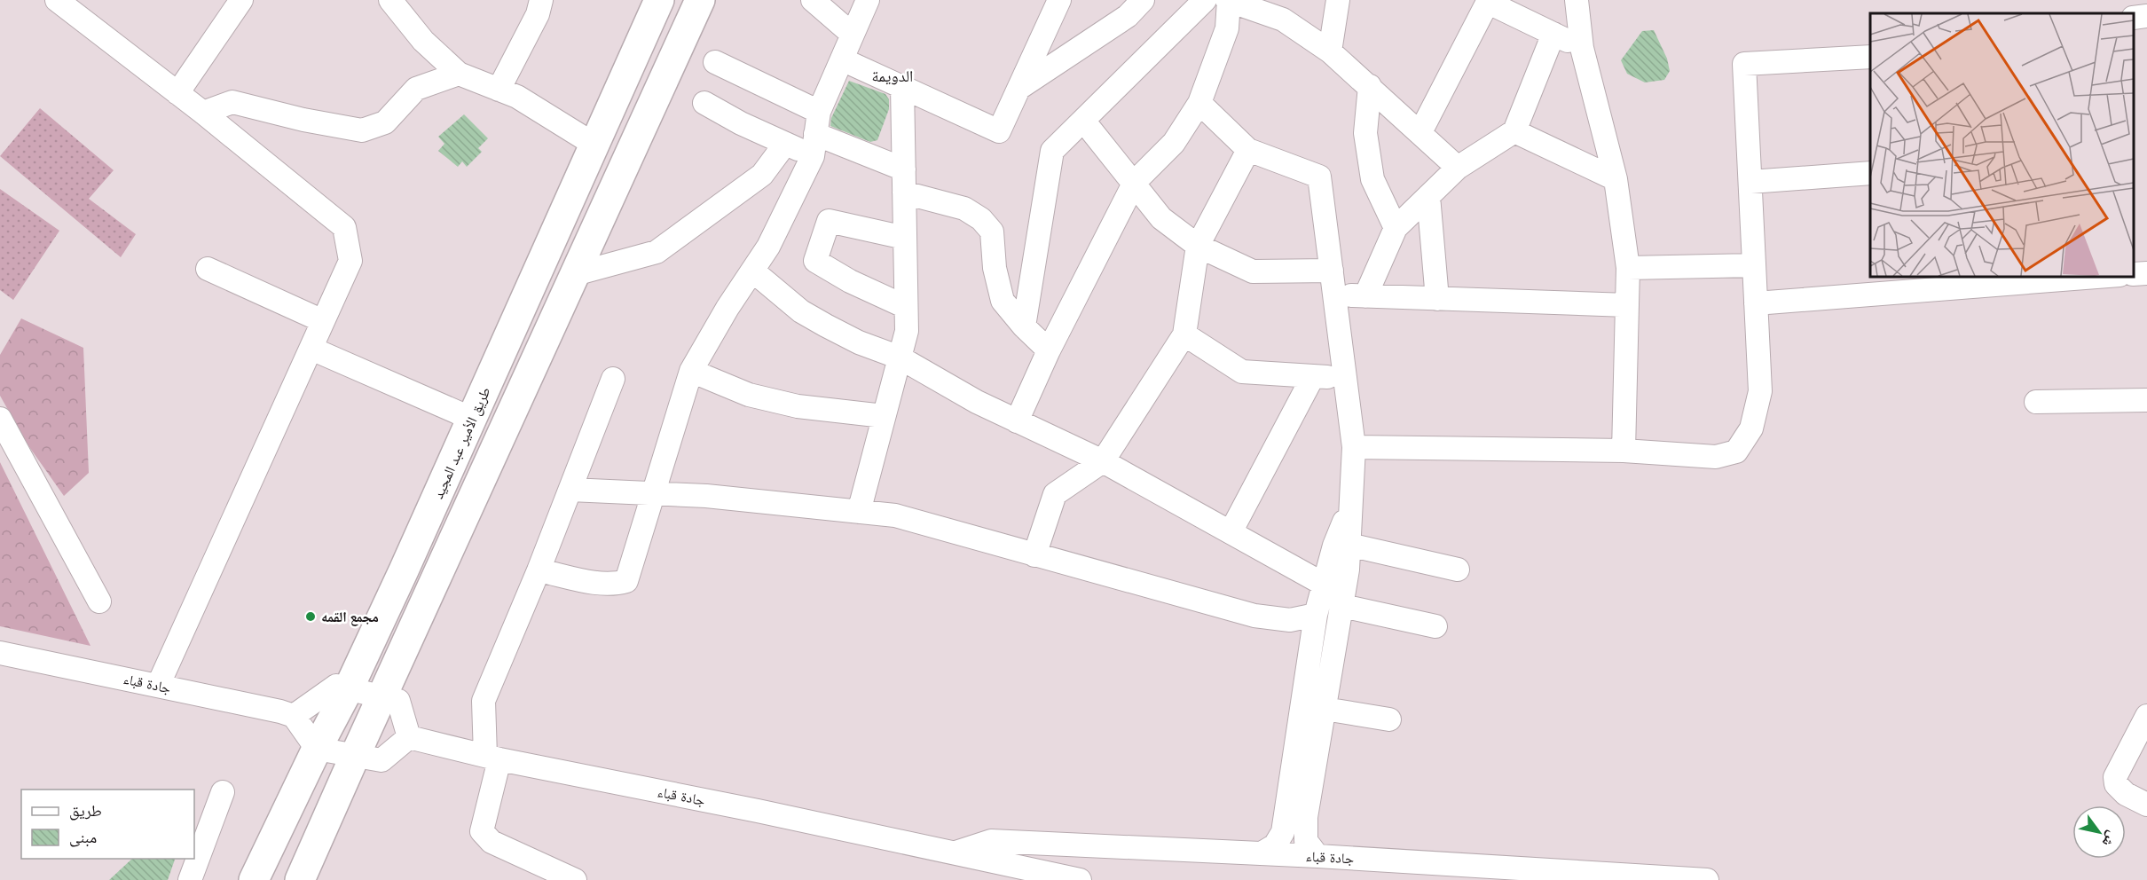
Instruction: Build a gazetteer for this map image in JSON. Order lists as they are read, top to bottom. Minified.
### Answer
{"streets":{"main road":["طريق الأمير عبد المجيد"],"street":["جادة قباء"]},"districts":["الدويمة"],"places":["مجمع القمه"],"legend":["طريق","مبنى"],"north":"bottom right"}
